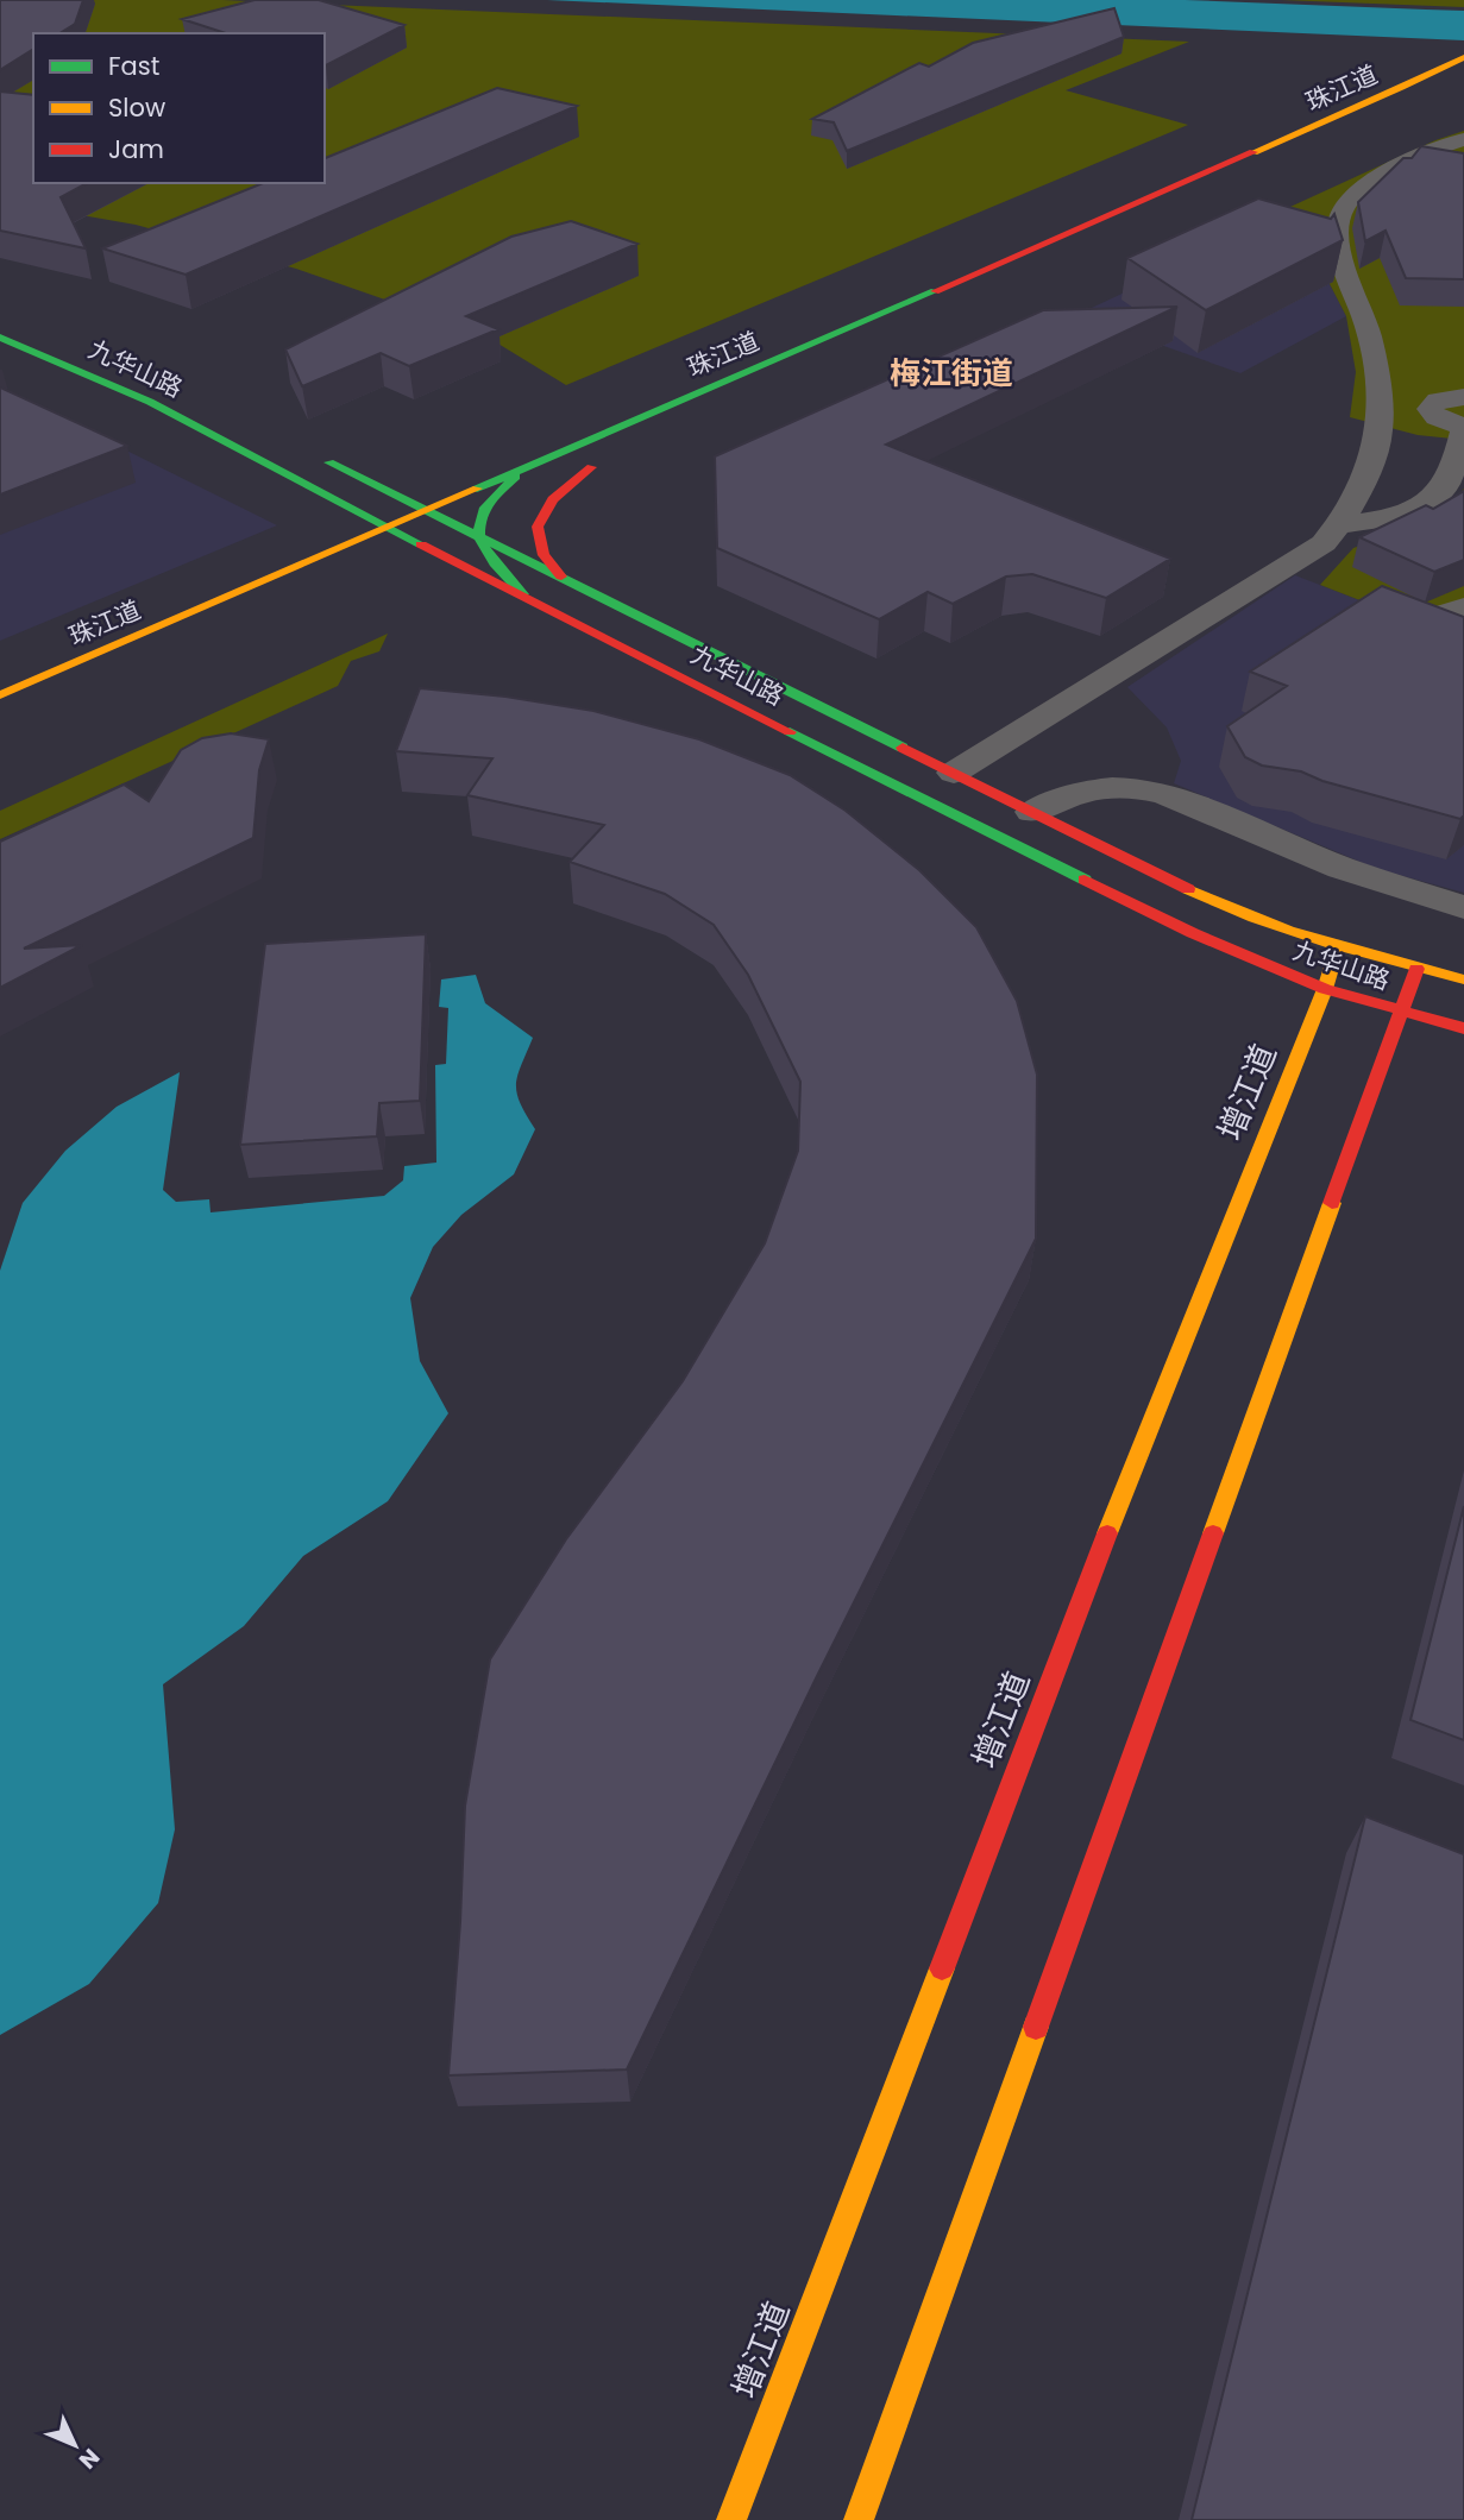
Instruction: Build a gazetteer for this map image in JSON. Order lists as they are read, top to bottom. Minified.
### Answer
{"streets":{"street":["珠江道","九华山路","增江道"]},"crossings":[["珠江道","九华山路"],["九华山路","增江道"]],"districts":["梅江街道"],"legend":["Fast","Slow","Jam"],"north":"bottom right"}
